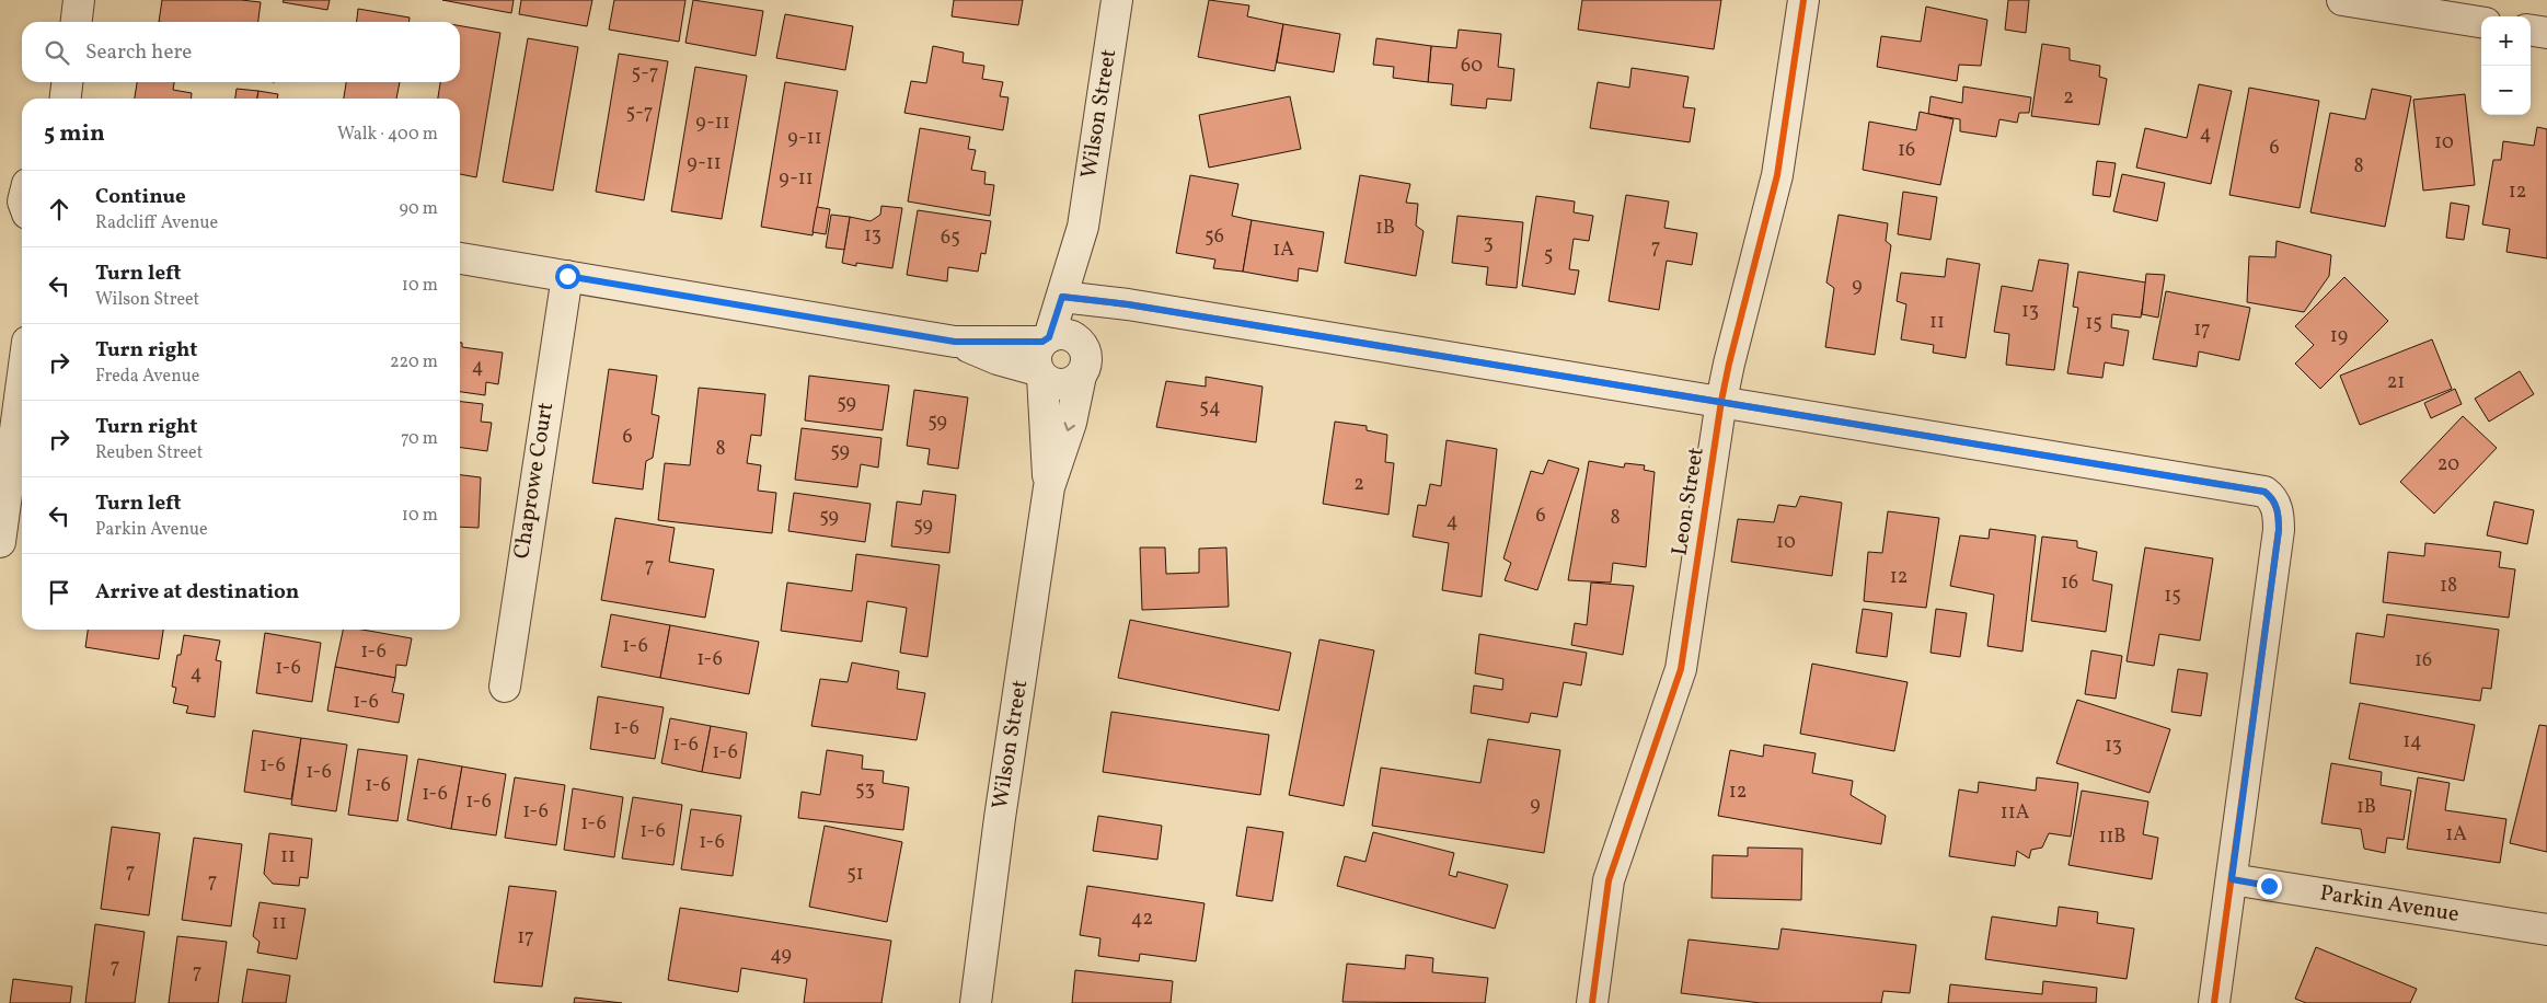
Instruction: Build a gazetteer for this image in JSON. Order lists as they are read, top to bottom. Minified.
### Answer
{"streets":{"street":["Wilson Street","Chaprowe Court","Leon Street","Parkin Avenue"]},"house_numbers":["60","5-7","2","5-7","9-11","4","9-11","10","6","16","9-11","8","9-11","12","1B","13","56","65","3","7","1A","5","9","13","11","15","17","19","4","21","59","54","59","6","8","59","20","2","6","59","8","4","59","10","7","12","16","18","15","1-6","1-6","1-6","16","1-6","4","1-6","1-6","14","1-6","13","1-6","1-6","1-6","1-6","53","12","1-6","1-6","9","1B","1-6","11A","1-6","1-6","1A","11B","1-6","11","7","51","7","42","11","17","49","7","7"],"page":{"map_buttons":["+","−"],"search":"Search here","heading":["5 min","Walk · 400 m"],"list":[["Continue","Radcliff Avenue","90 m"],["Turn left","Wilson Street","10 m"],["Turn right","Freda Avenue","220 m"],["Turn right","Reuben Street","70 m"],["Turn left","Parkin Avenue","10 m"],"Arrive at destination"]}}
